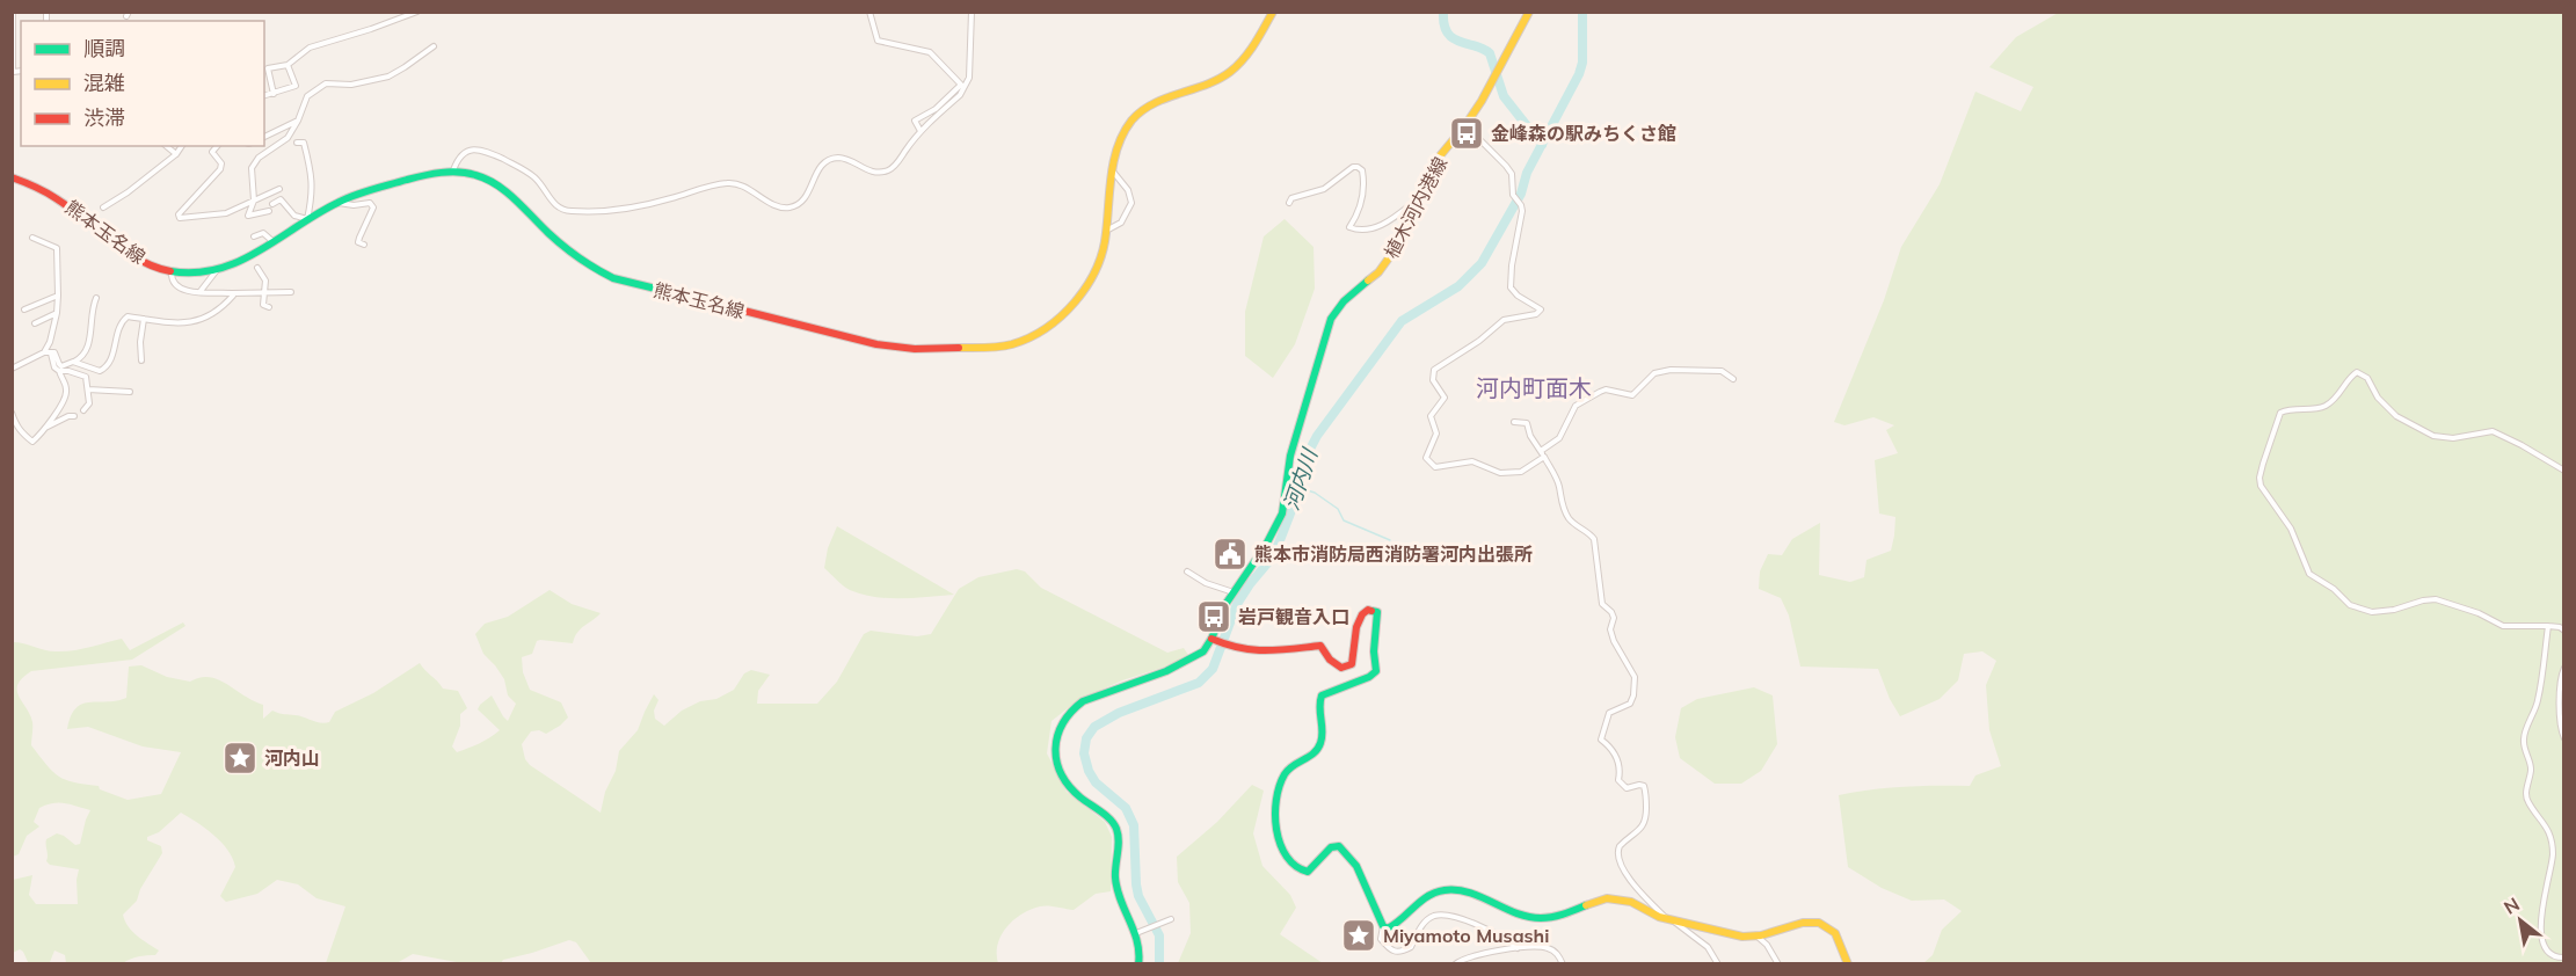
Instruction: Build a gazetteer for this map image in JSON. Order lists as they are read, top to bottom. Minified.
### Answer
{"streets":{"main road":["植木河内港線","熊本玉名線"]},"districts":["河内町面木"],"water":["河内川"],"places":{"bus stop":["金峰森の駅みちくさ館","岩戸観音入口"],"public building":["熊本市消防局西消防署河内出張所"],"place":["河内山","Miyamoto Musashi"]},"legend":["順調","混雑","渋滞"],"north":"top left"}
